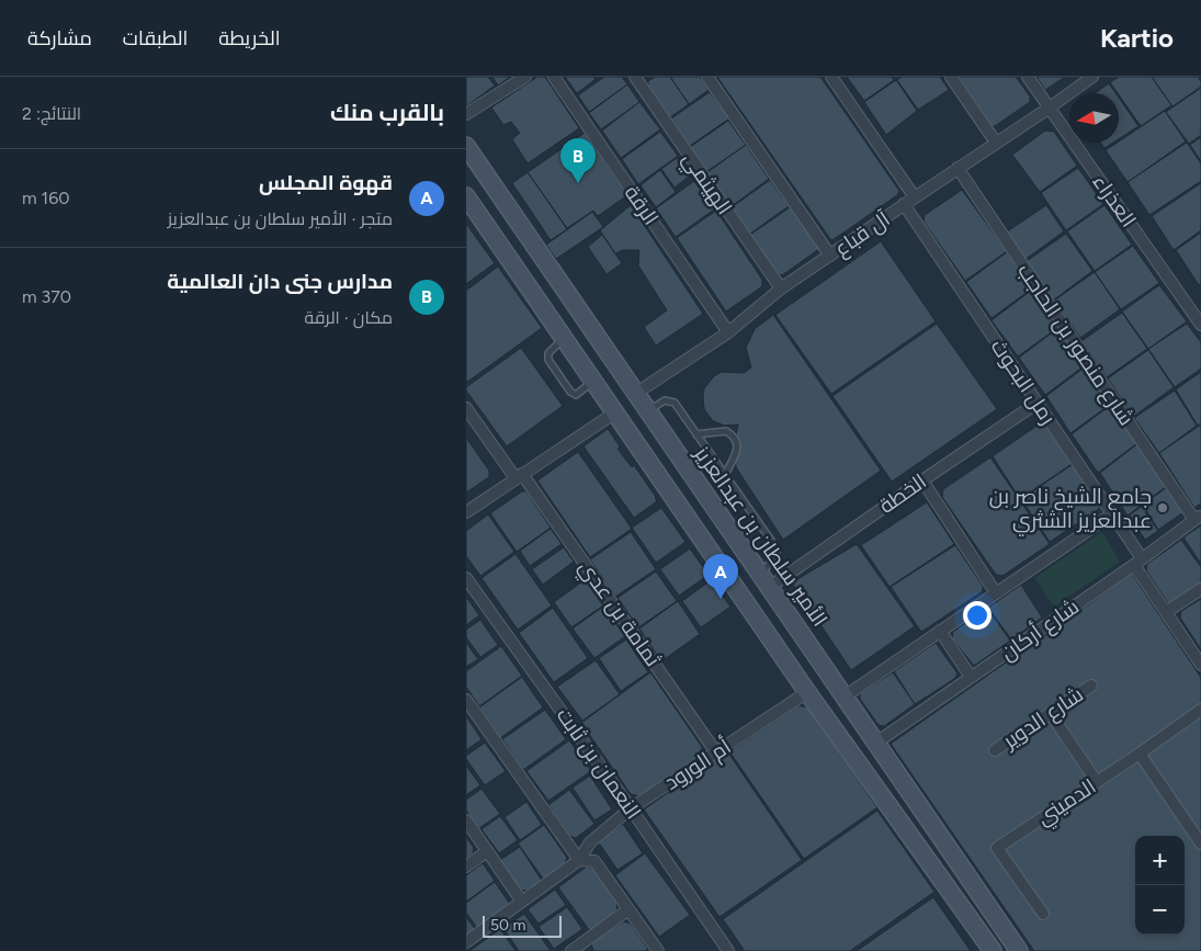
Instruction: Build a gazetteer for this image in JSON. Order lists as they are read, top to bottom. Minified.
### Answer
{"streets":{"street":["الهيثمي","العذراء","الرقة","آل قباع","شارع منصور بن الحاجب","رمل البحوث","الخطة","الأمير سلطان بن عبدالعزيز","ثمامة بن عدي","شارع أركان","شارع الدوير","النعمان بن ثابت","أم الورود","الدميني"]},"crossings":[["الهيثمي","آل قباع"],["العذراء","آل قباع"],["الرقة","آل قباع"],["آل قباع","شارع منصور بن الحاجب"],["آل قباع","رمل البحوث"],["آل قباع","الأمير سلطان بن عبدالعزيز"],["شارع منصور بن الحاجب","شارع أركان"],["رمل البحوث","الخطة"],["رمل البحوث","شارع أركان"],["الخطة","الأمير سلطان بن عبدالعزيز"],["الأمير سلطان بن عبدالعزيز","شارع أركان"],["ثمامة بن عدي","أم الورود"],["النعمان بن ثابت","أم الورود"]],"places":["جامع الشيخ ناصر بن عبدالعزيز الشثري"],"scale_bar":"50 m","north":"left","page":{"header":"Kartio","nav":["الخريطة","الطبقات","مشاركة"],"heading":["بالقرب منك","النتائج: 2"],"pins":["B","A"],"list":[{"mark":"A","name":"قهوة المجلس","note":"متجر · الأمير سلطان بن عبدالعزيز","value":"160 m"},{"mark":"B","name":"مدارس جنى دان العالمية","note":"مكان · الرقة","value":"370 m"}],"map_buttons":["+","−"],"scale":"50 m"}}
